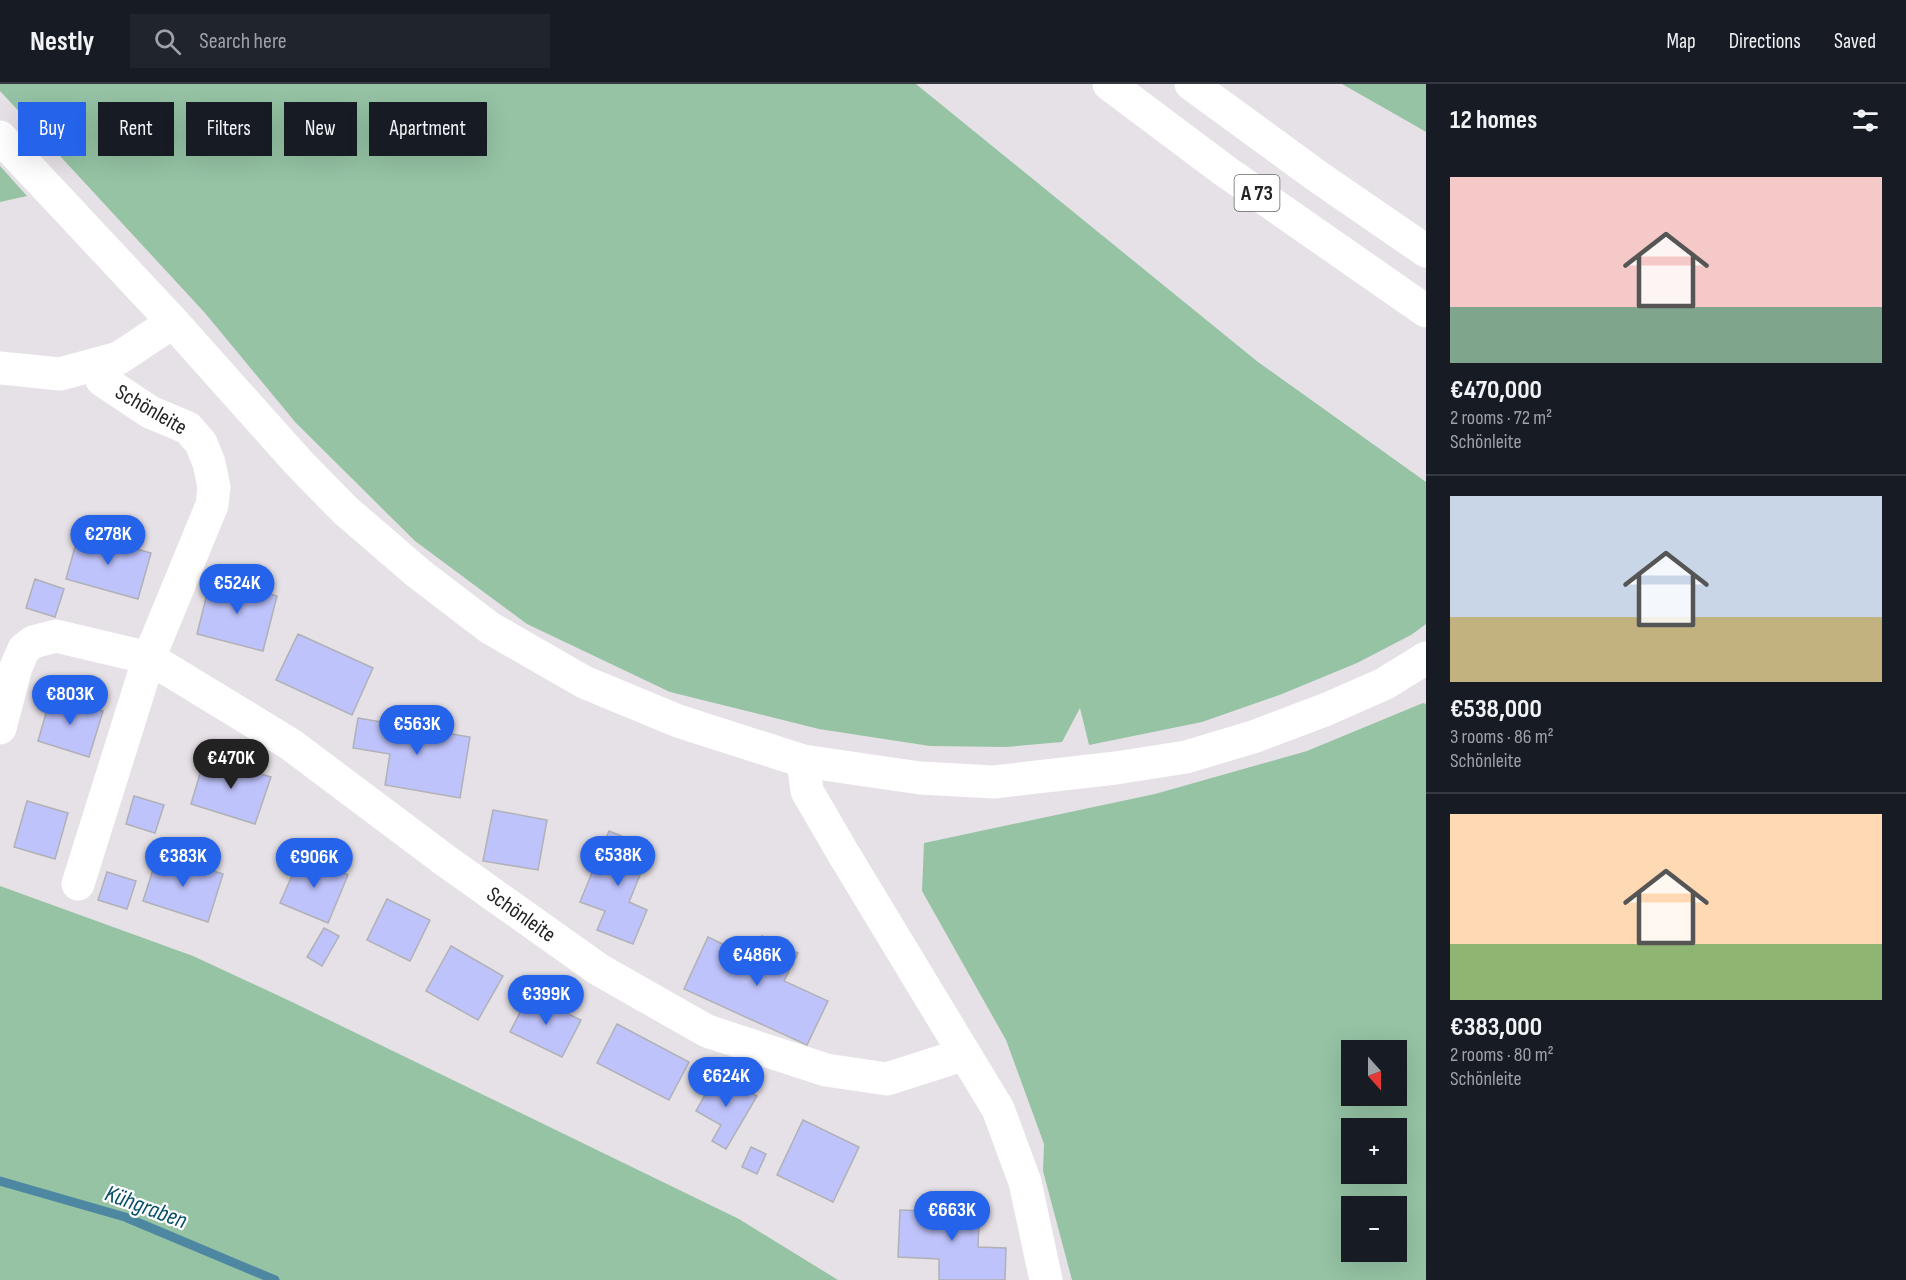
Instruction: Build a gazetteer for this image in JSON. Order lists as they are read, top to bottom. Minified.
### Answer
{"streets":{"main road":["A 73","Schönleite"]},"water":["Kühgraben"],"north":"bottom","page":{"header":"Nestly","search":"Search here","nav":["Map","Directions","Saved"],"heading":"12 homes","chip":["Buy","Rent","Filters","New","Apartment"],"list":[{"name":"€470,000","note":"2 rooms · 72 m² · Schönleite"},{"name":"€538,000","note":"3 rooms · 86 m² · Schönleite"},{"name":"€383,000","note":"2 rooms · 80 m² · Schönleite"}],"price":["€278K","€524K","€803K","€563K","€470K","€538K","€383K","€906K","€486K","€399K","€624K","€663K"],"map_buttons":["+","−"]}}
